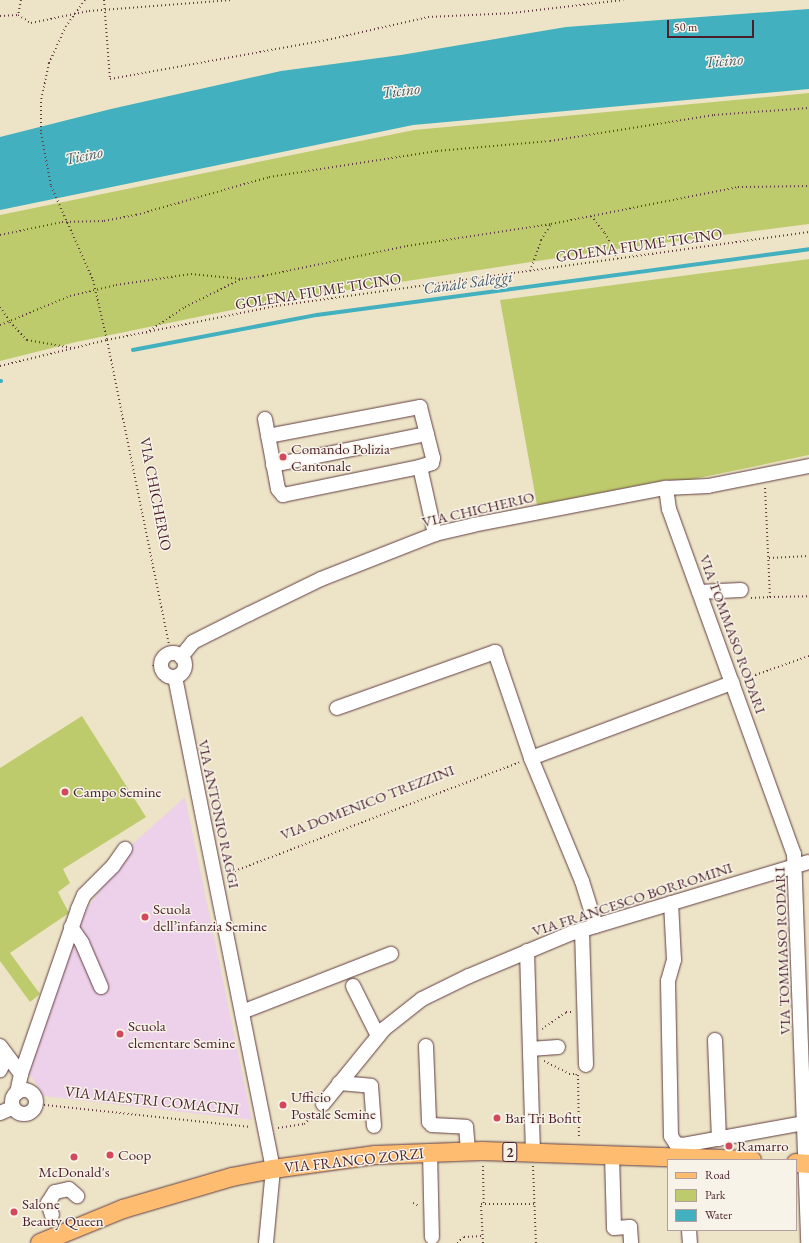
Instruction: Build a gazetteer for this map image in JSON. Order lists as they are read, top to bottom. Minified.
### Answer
{"streets":{"main road":["2","VIA FRANCO ZORZI"],"street":["VIA CHICHERIO","VIA TOMMASO RODARI","VIA ANTONIO RAGGI","VIA FRANCESCO BORROMINI"],"path":["GOLENA FIUME TICINO","VIA DOMENICO TREZZINI","VIA MAESTRI COMACINI"]},"crossings":[["GOLENA FIUME TICINO","VIA CHICHERIO"],["VIA CHICHERIO","VIA TOMMASO RODARI"],["VIA TOMMASO RODARI","VIA FRANCESCO BORROMINI"],["VIA DOMENICO TREZZINI","VIA ANTONIO RAGGI"],["VIA ANTONIO RAGGI","VIA MAESTRI COMACINI"],["VIA ANTONIO RAGGI","VIA FRANCO ZORZI"]],"water":["Ticino","Canale Saleggi"],"places":["Comando Polizia Cantonale","Campo Semine","Scuola dell’infanzia Semine","Scuola elementare Semine","Ufficio Postale Semine","Bar Tri Bofitt","Ramarro","Coop","McDonald's","Salone Beauty Queen"],"legend":["Road","Park","Water"],"scale_bar":"50 m"}
